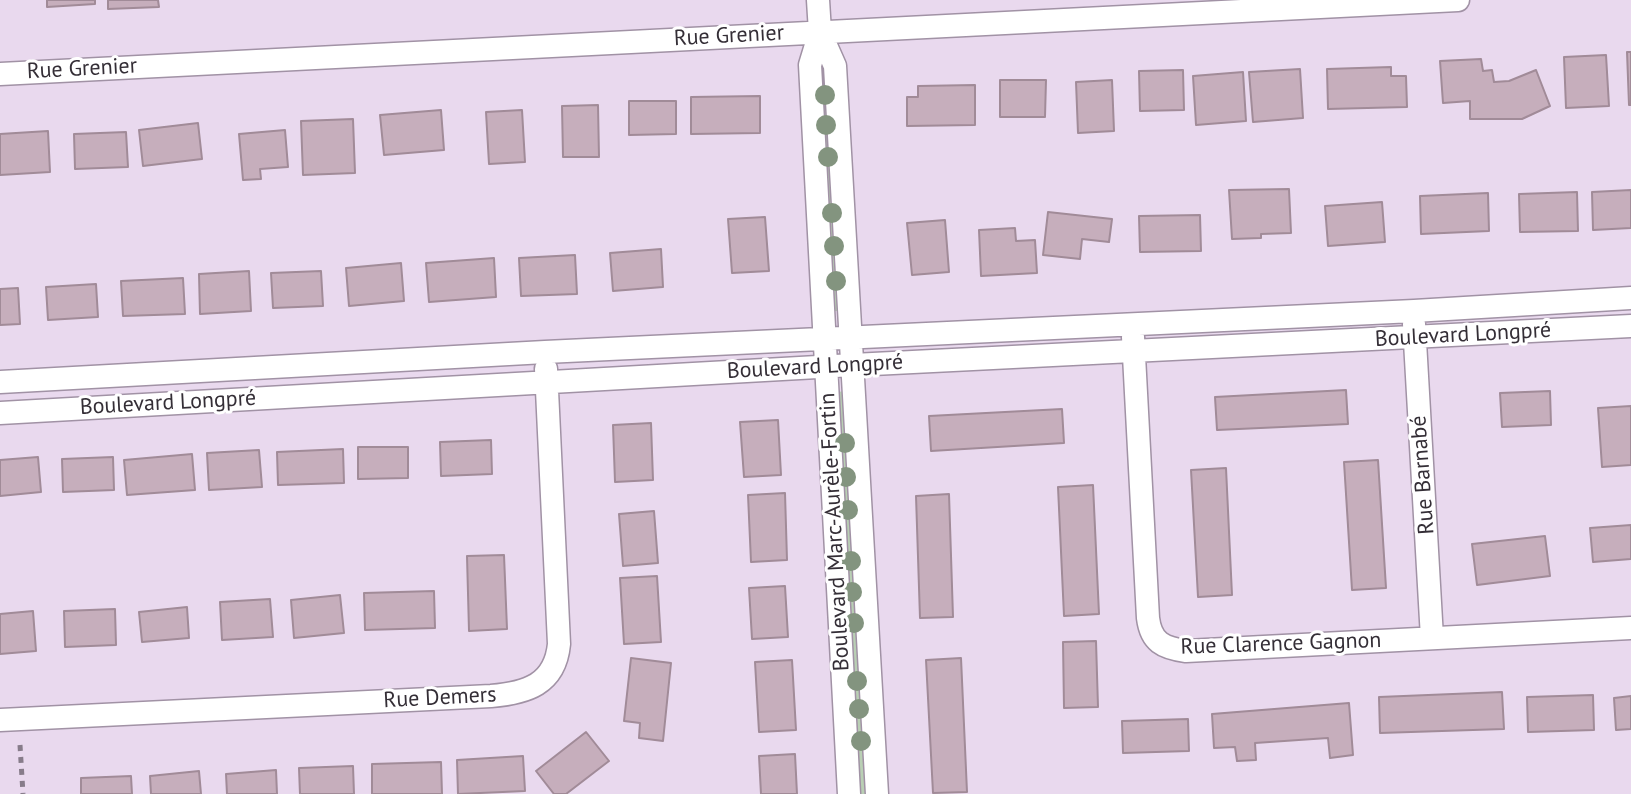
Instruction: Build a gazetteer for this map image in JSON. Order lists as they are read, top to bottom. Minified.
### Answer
{"streets":{"street":["Rue Grenier","Boulevard Longpré","Rue Barnabé","Boulevard Marc-Aurèle-Fortin","Rue Clarence Gagnon","Rue Demers"]},"crossings":[["Rue Grenier","Boulevard Marc-Aurèle-Fortin"],["Boulevard Longpré","Rue Barnabé"],["Boulevard Longpré","Boulevard Marc-Aurèle-Fortin"],["Boulevard Longpré","Rue Clarence Gagnon"],["Boulevard Longpré","Rue Demers"],["Rue Barnabé","Rue Clarence Gagnon"]]}
